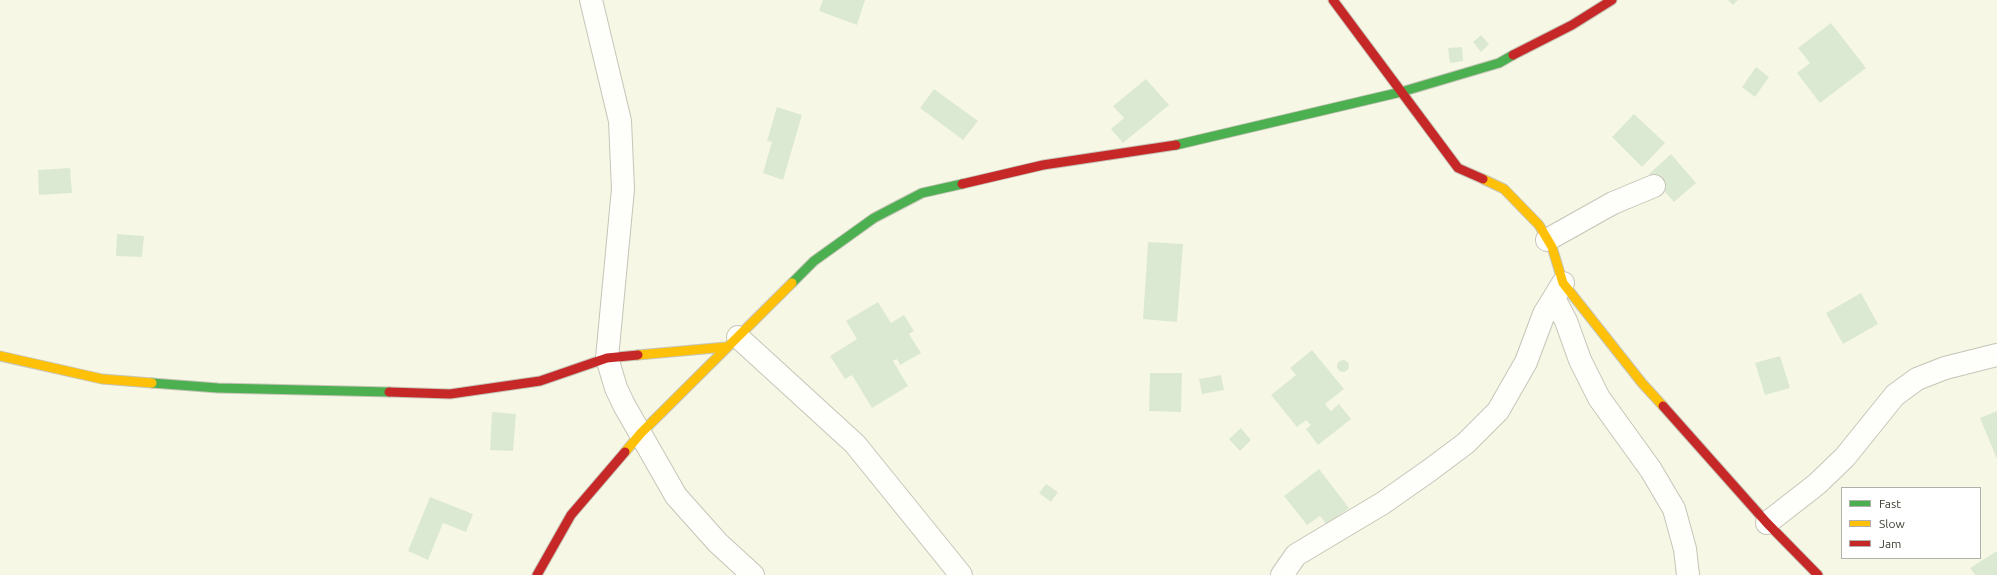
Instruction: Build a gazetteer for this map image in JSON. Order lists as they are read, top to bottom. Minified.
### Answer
{"legend":["Fast","Slow","Jam"]}
